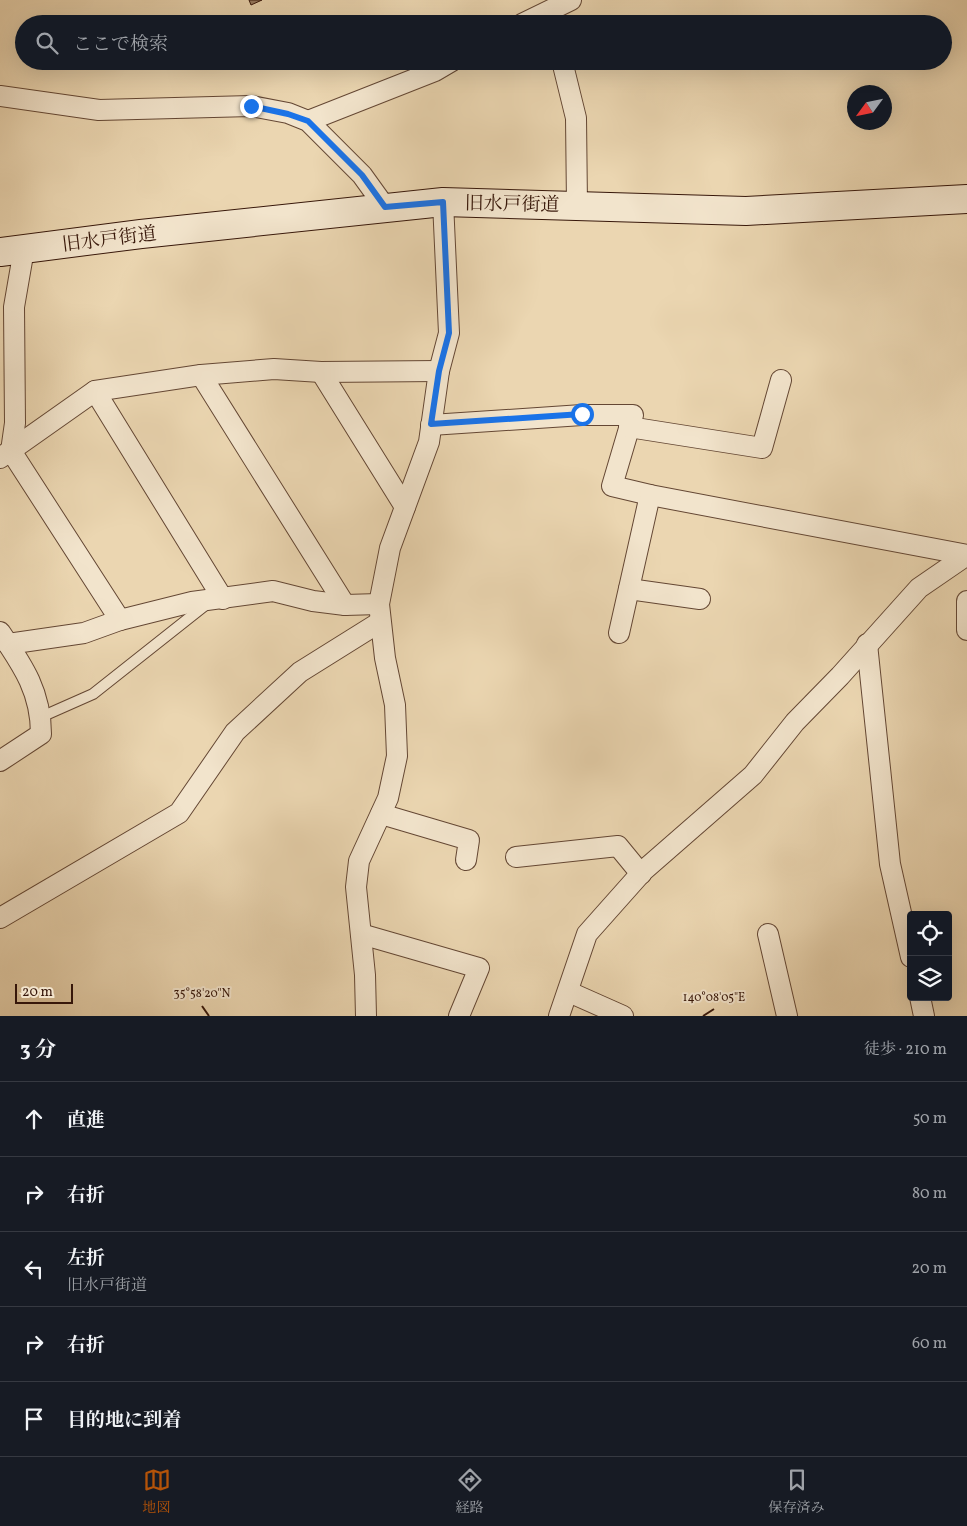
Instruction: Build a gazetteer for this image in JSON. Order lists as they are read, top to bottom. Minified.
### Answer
{"streets":{"street":["旧水戸街道"]},"scale_bar":"20 m","north":"bottom left","page":{"search":"ここで検索","scale":"20 m","heading":["3 分","徒歩 · 210 m"],"list":[["直進","50 m"],["右折","80 m"],["左折","旧水戸街道","20 m"],["右折","60 m"],"目的地に到着"],"nav":["地図","経路","保存済み"]},"coordinates":["35°58'20\"N","140°08'05\"E"]}
